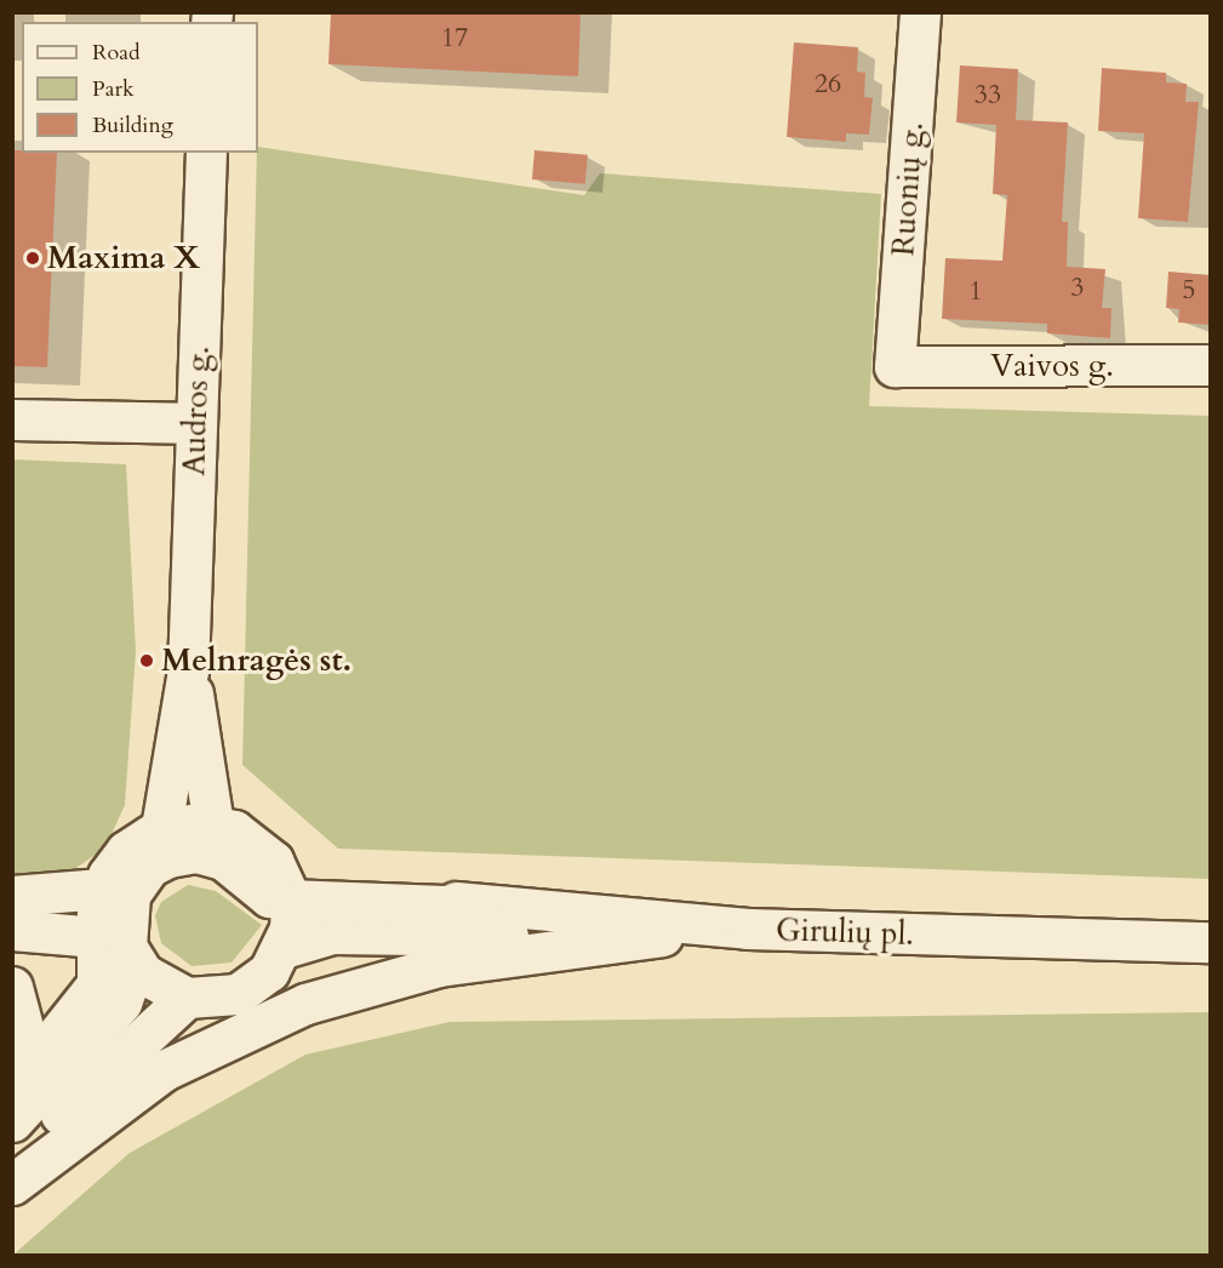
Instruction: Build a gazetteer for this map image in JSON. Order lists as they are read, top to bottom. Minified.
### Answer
{"streets":{"main road":["Ruonių g.","Vaivos g.","Audros g.","Girulių pl."]},"crossings":[["Ruonių g.","Vaivos g."],["Audros g.","Girulių pl."]],"places":["Maxima X","Melnragės st."],"house_numbers":["17","26","33","3","5","1"],"legend":["Road","Park","Building"]}
